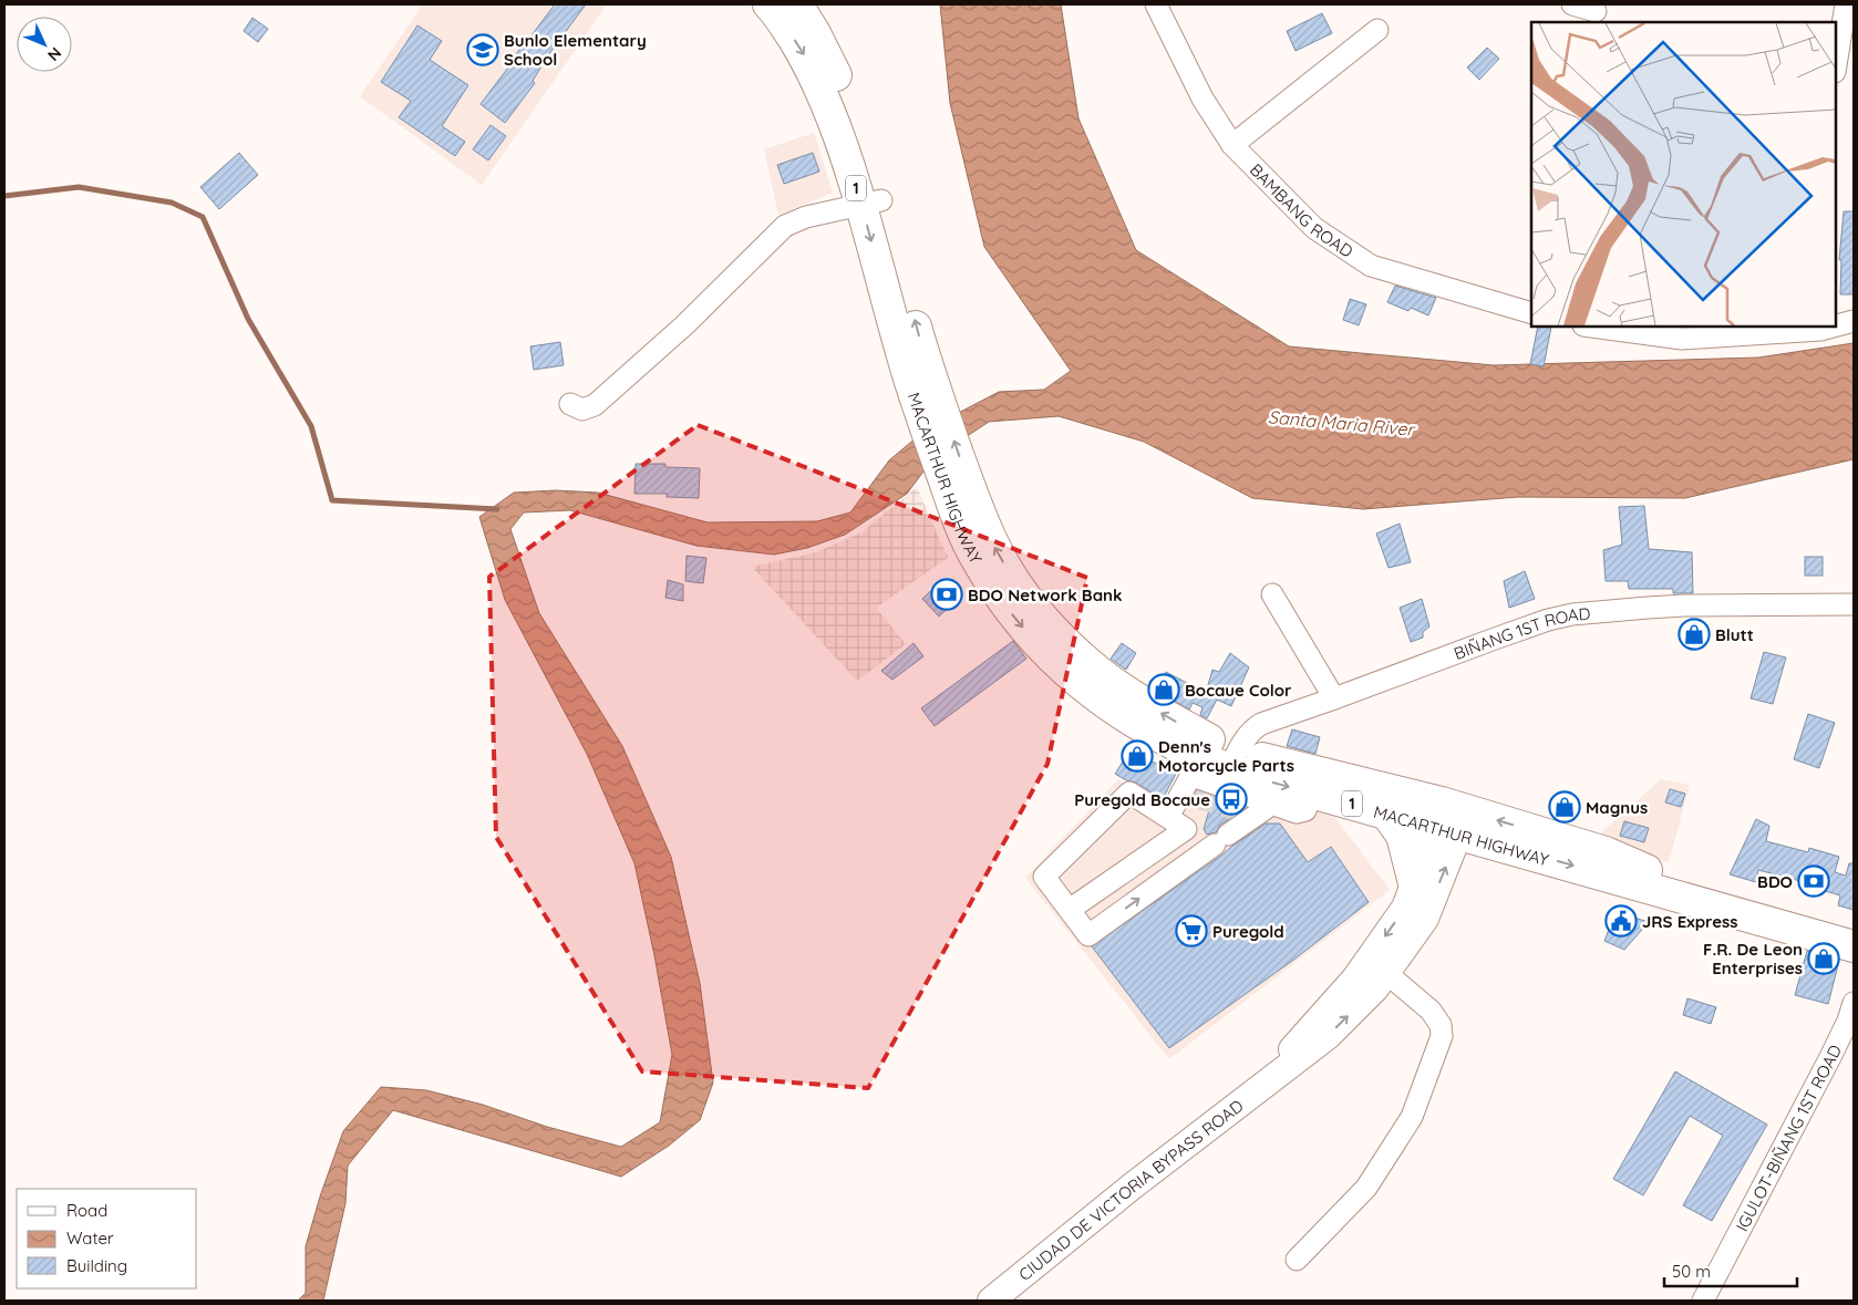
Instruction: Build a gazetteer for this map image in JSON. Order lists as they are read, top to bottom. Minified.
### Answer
{"streets":{"highway":["1","MACARTHUR HIGHWAY"],"main road":["CIUDAD DE VICTORIA BYPASS ROAD"],"street":["BAMBANG ROAD","BIÑANG 1ST ROAD","IGULOT-BIÑANG 1ST ROAD"]},"crossings":[["MACARTHUR HIGHWAY","BIÑANG 1ST ROAD"],["MACARTHUR HIGHWAY","CIUDAD DE VICTORIA BYPASS ROAD"]],"water":["Santa Maria River"],"places":{"school or university":["Bunlo Elementary School"],"bank":["BDO Network Bank","BDO"],"shop":["Blutt","Bocaue Color","Denn's Motorcycle Parts","Magnus","F.R. De Leon Enterprises"],"bus stop":["Puregold Bocaue"],"public building":["JRS Express"],"supermarket":["Puregold"]},"legend":["Road","Water","Building"],"scale_bar":"50 m","north":"bottom right"}
